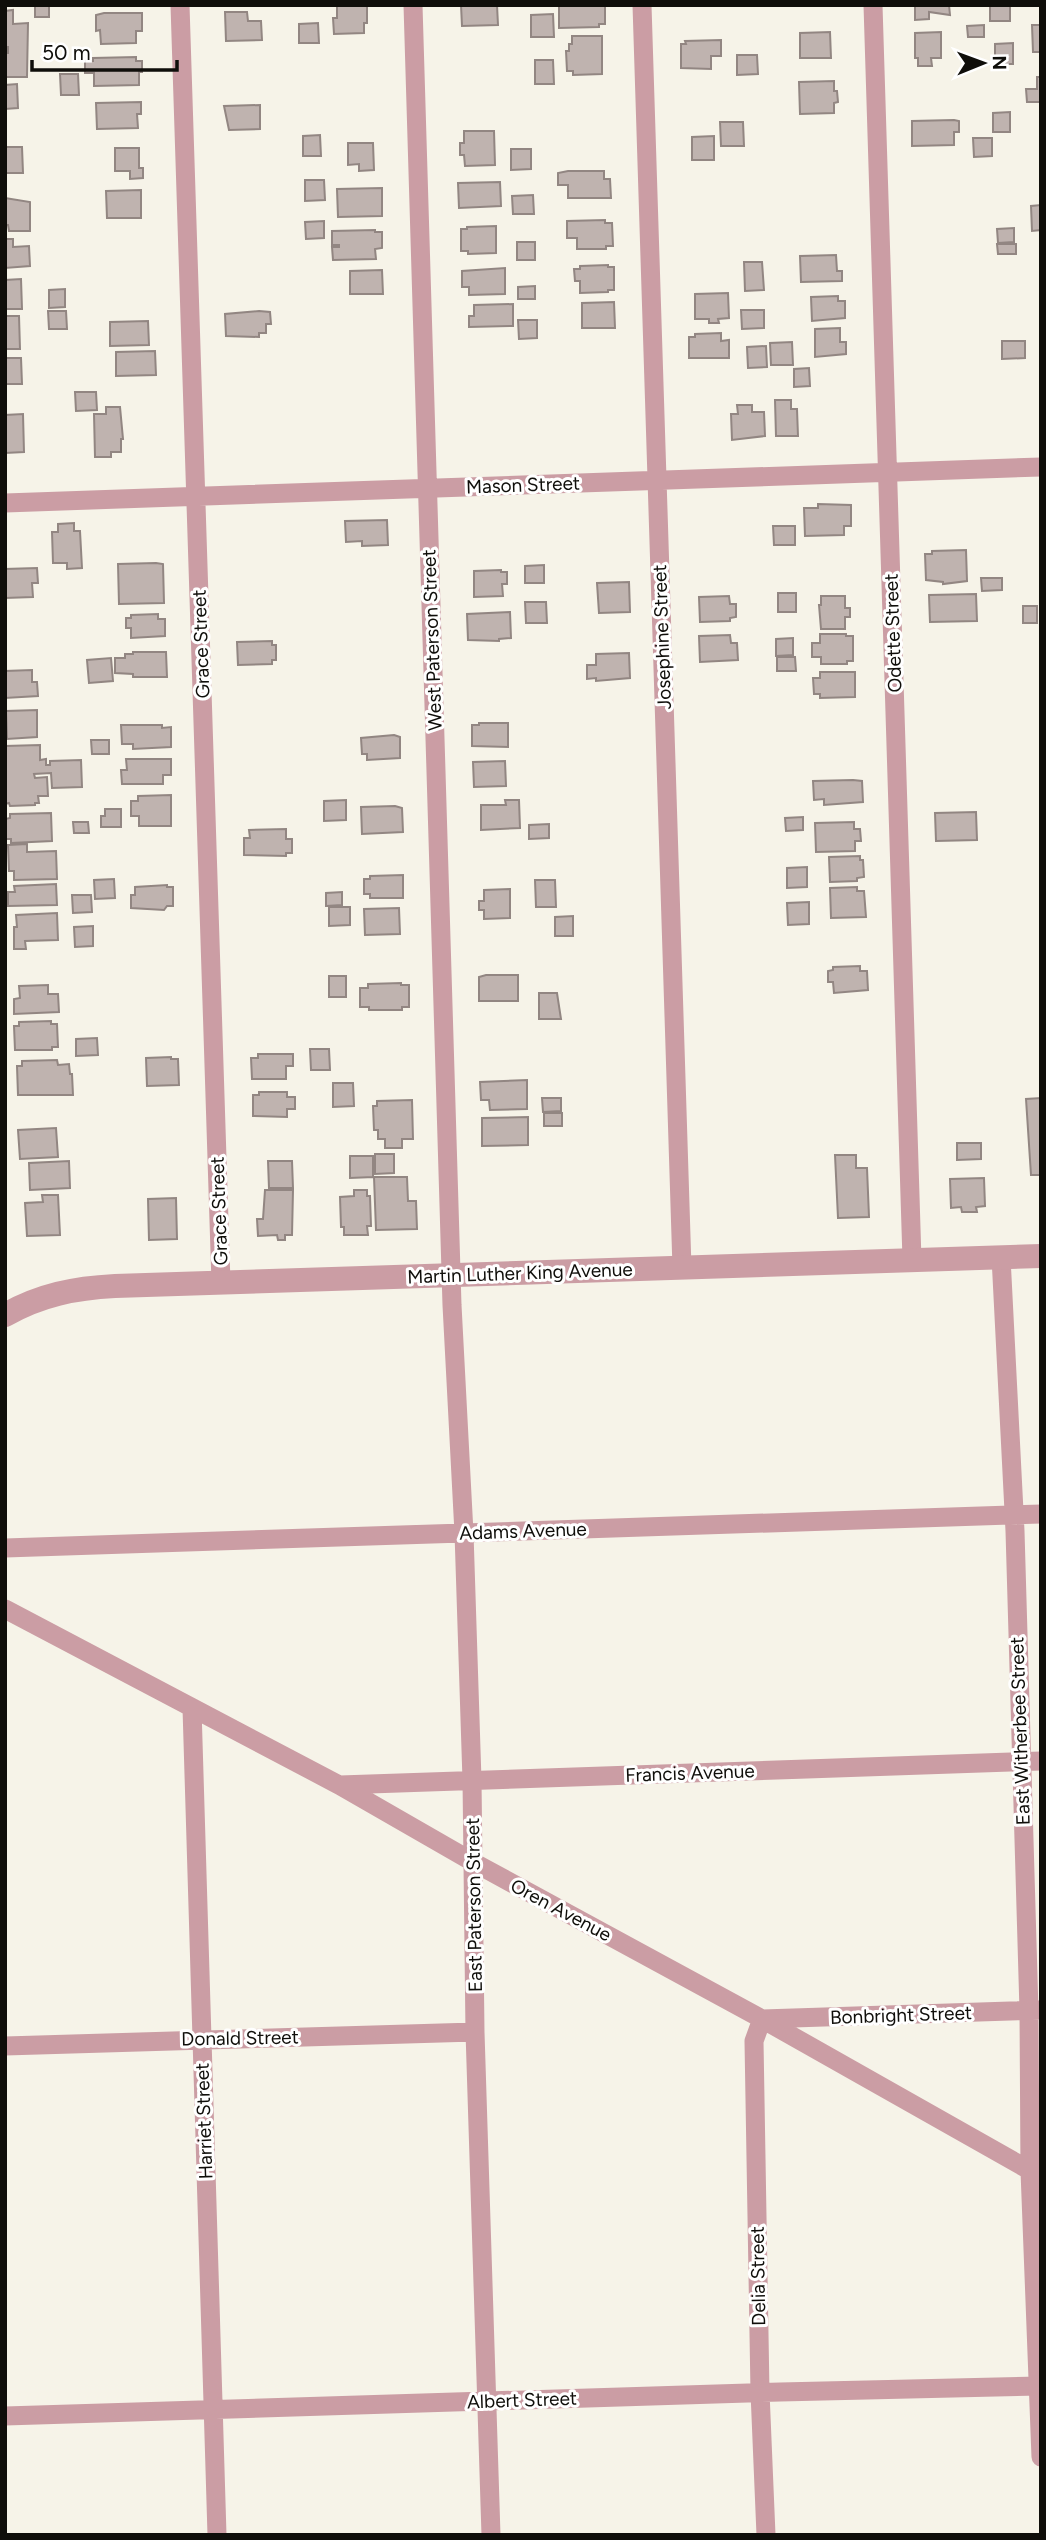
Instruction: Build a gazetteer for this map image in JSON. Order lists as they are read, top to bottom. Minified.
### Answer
{"streets":{"street":["Mason Street","Odette Street","Josephine Street","West Paterson Street","Grace Street","Martin Luther King Avenue","Adams Avenue","East Witherbee Street","Francis Avenue","East Paterson Street","Oren Avenue","Bonbright Street","Donald Street","Harriet Street","Delia Street","Albert Street"]},"crossings":[["Mason Street","Odette Street"],["Mason Street","Josephine Street"],["Mason Street","West Paterson Street"],["Mason Street","Grace Street"],["Odette Street","Martin Luther King Avenue"],["Josephine Street","Martin Luther King Avenue"],["West Paterson Street","Martin Luther King Avenue"],["West Paterson Street","East Paterson Street"],["Grace Street","Martin Luther King Avenue"],["Martin Luther King Avenue","East Witherbee Street"],["Martin Luther King Avenue","East Paterson Street"],["Adams Avenue","East Witherbee Street"],["Adams Avenue","East Paterson Street"],["East Witherbee Street","Francis Avenue"],["East Witherbee Street","Oren Avenue"],["East Witherbee Street","Bonbright Street"],["East Witherbee Street","Albert Street"],["Francis Avenue","East Paterson Street"],["Francis Avenue","Oren Avenue"],["East Paterson Street","Oren Avenue"],["East Paterson Street","Donald Street"],["East Paterson Street","Albert Street"],["Oren Avenue","Bonbright Street"],["Oren Avenue","Harriet Street"],["Oren Avenue","Delia Street"],["Bonbright Street","Delia Street"],["Donald Street","Harriet Street"],["Harriet Street","Albert Street"],["Delia Street","Albert Street"]],"scale_bar":"50 m","north":"right"}
